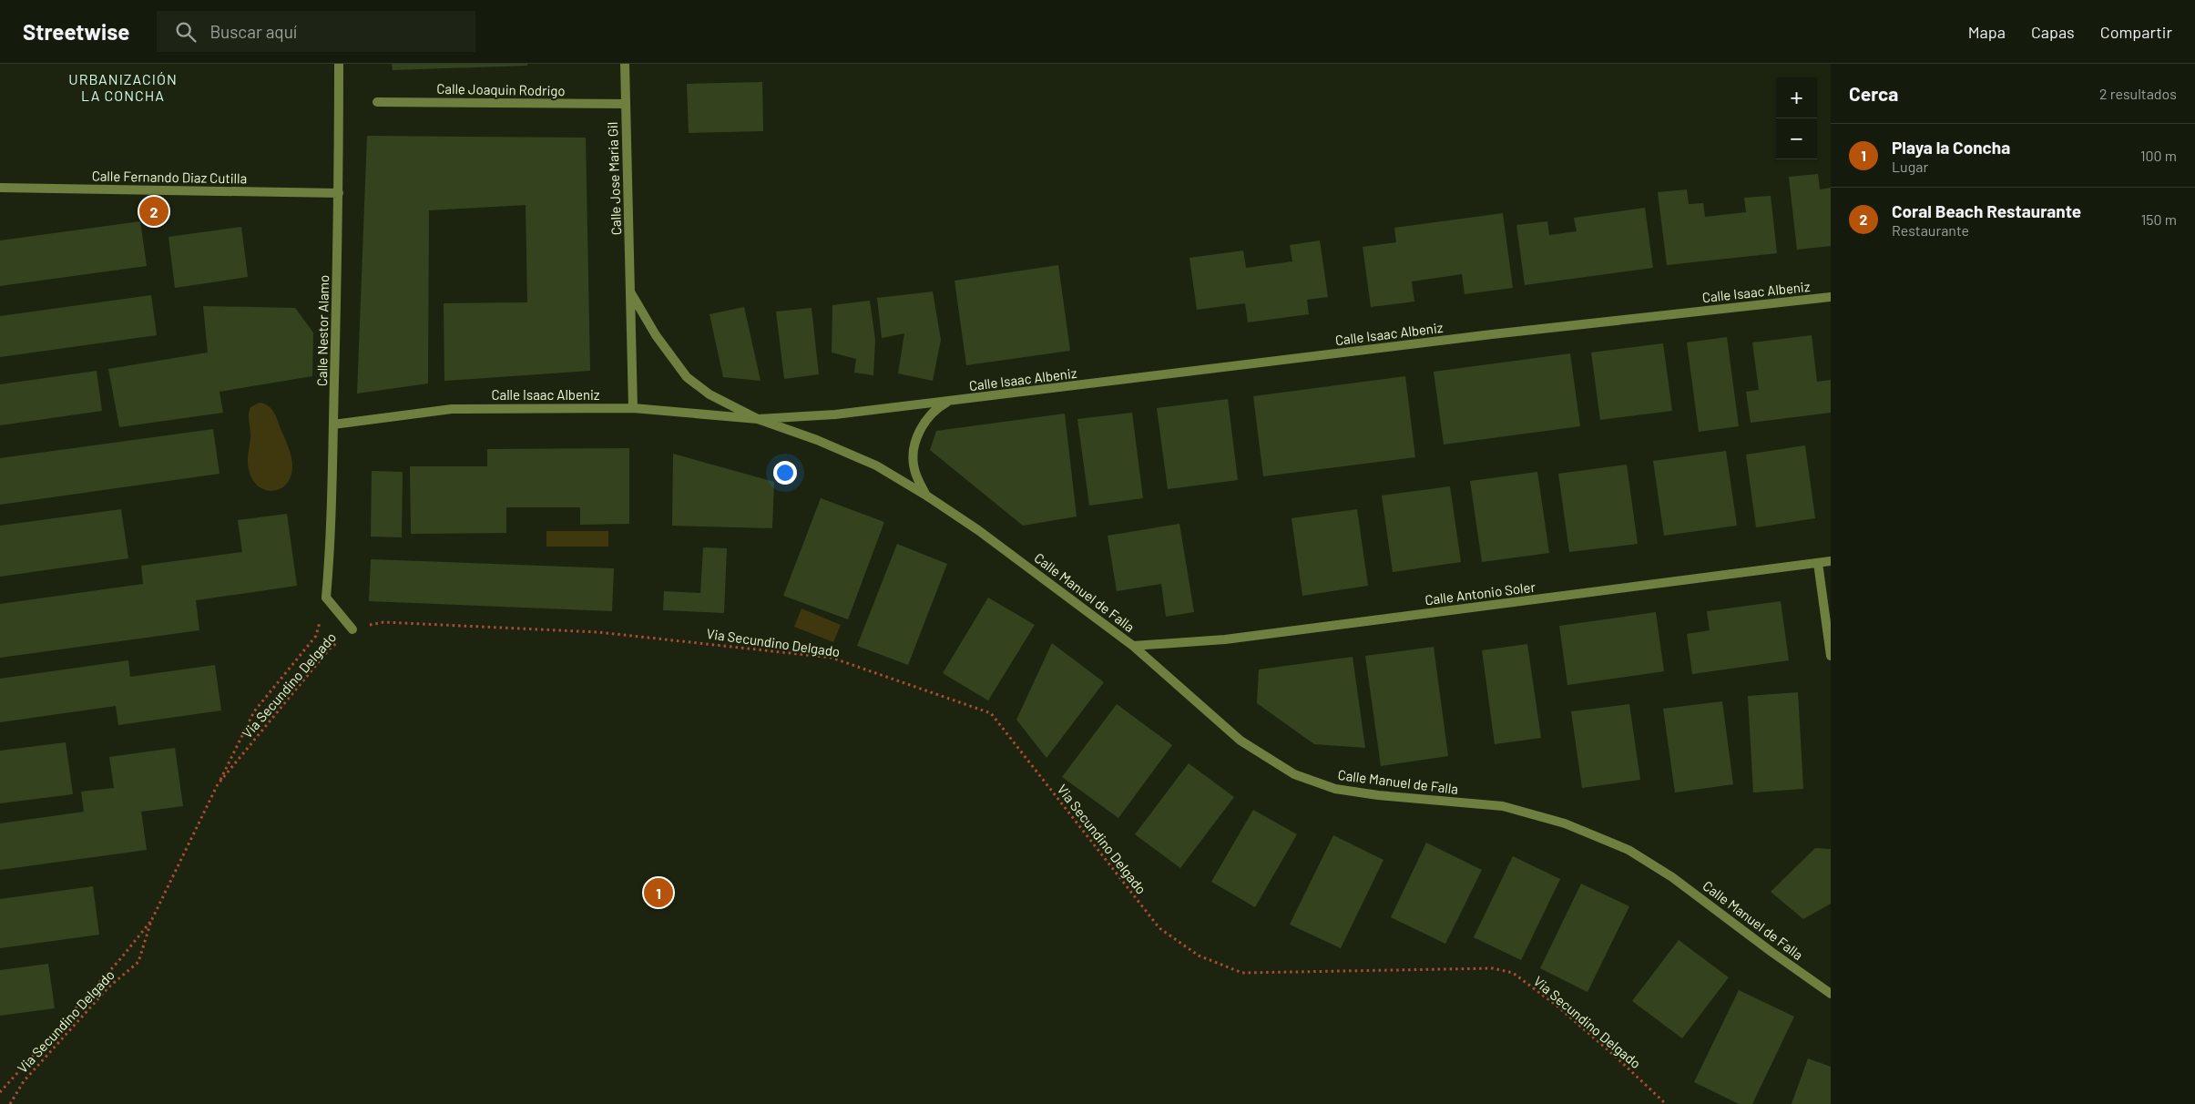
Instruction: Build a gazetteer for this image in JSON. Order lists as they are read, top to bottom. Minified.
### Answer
{"streets":{"street":["Calle Joaquin Rodrigo","Calle Fernando Diaz Cutilla","Calle Jose Maria Gil","Calle Isaac Albeniz","Calle Nestor Alamo","Calle Manuel de Falla","Calle Antonio Soler"],"path":["Via Secundino Delgado"]},"crossings":[["Calle Joaquin Rodrigo","Calle Jose Maria Gil"],["Calle Fernando Diaz Cutilla","Calle Nestor Alamo"],["Calle Jose Maria Gil","Calle Isaac Albeniz"],["Calle Isaac Albeniz","Calle Nestor Alamo"],["Calle Isaac Albeniz","Calle Manuel de Falla"],["Calle Manuel de Falla","Calle Antonio Soler"]],"districts":["URBANIZACIÓN LA CONCHA"],"page":{"header":"Streetwise","search":"Buscar aquí","nav":["Mapa","Capas","Compartir"],"heading":["Cerca","2 resultados"],"map_buttons":["+","−"],"list":[{"mark":"1","name":"Playa la Concha","note":"Lugar","value":"100 m"},{"mark":"2","name":"Coral Beach Restaurante","note":"Restaurante","value":"150 m"}],"pins":["2","1"]}}
